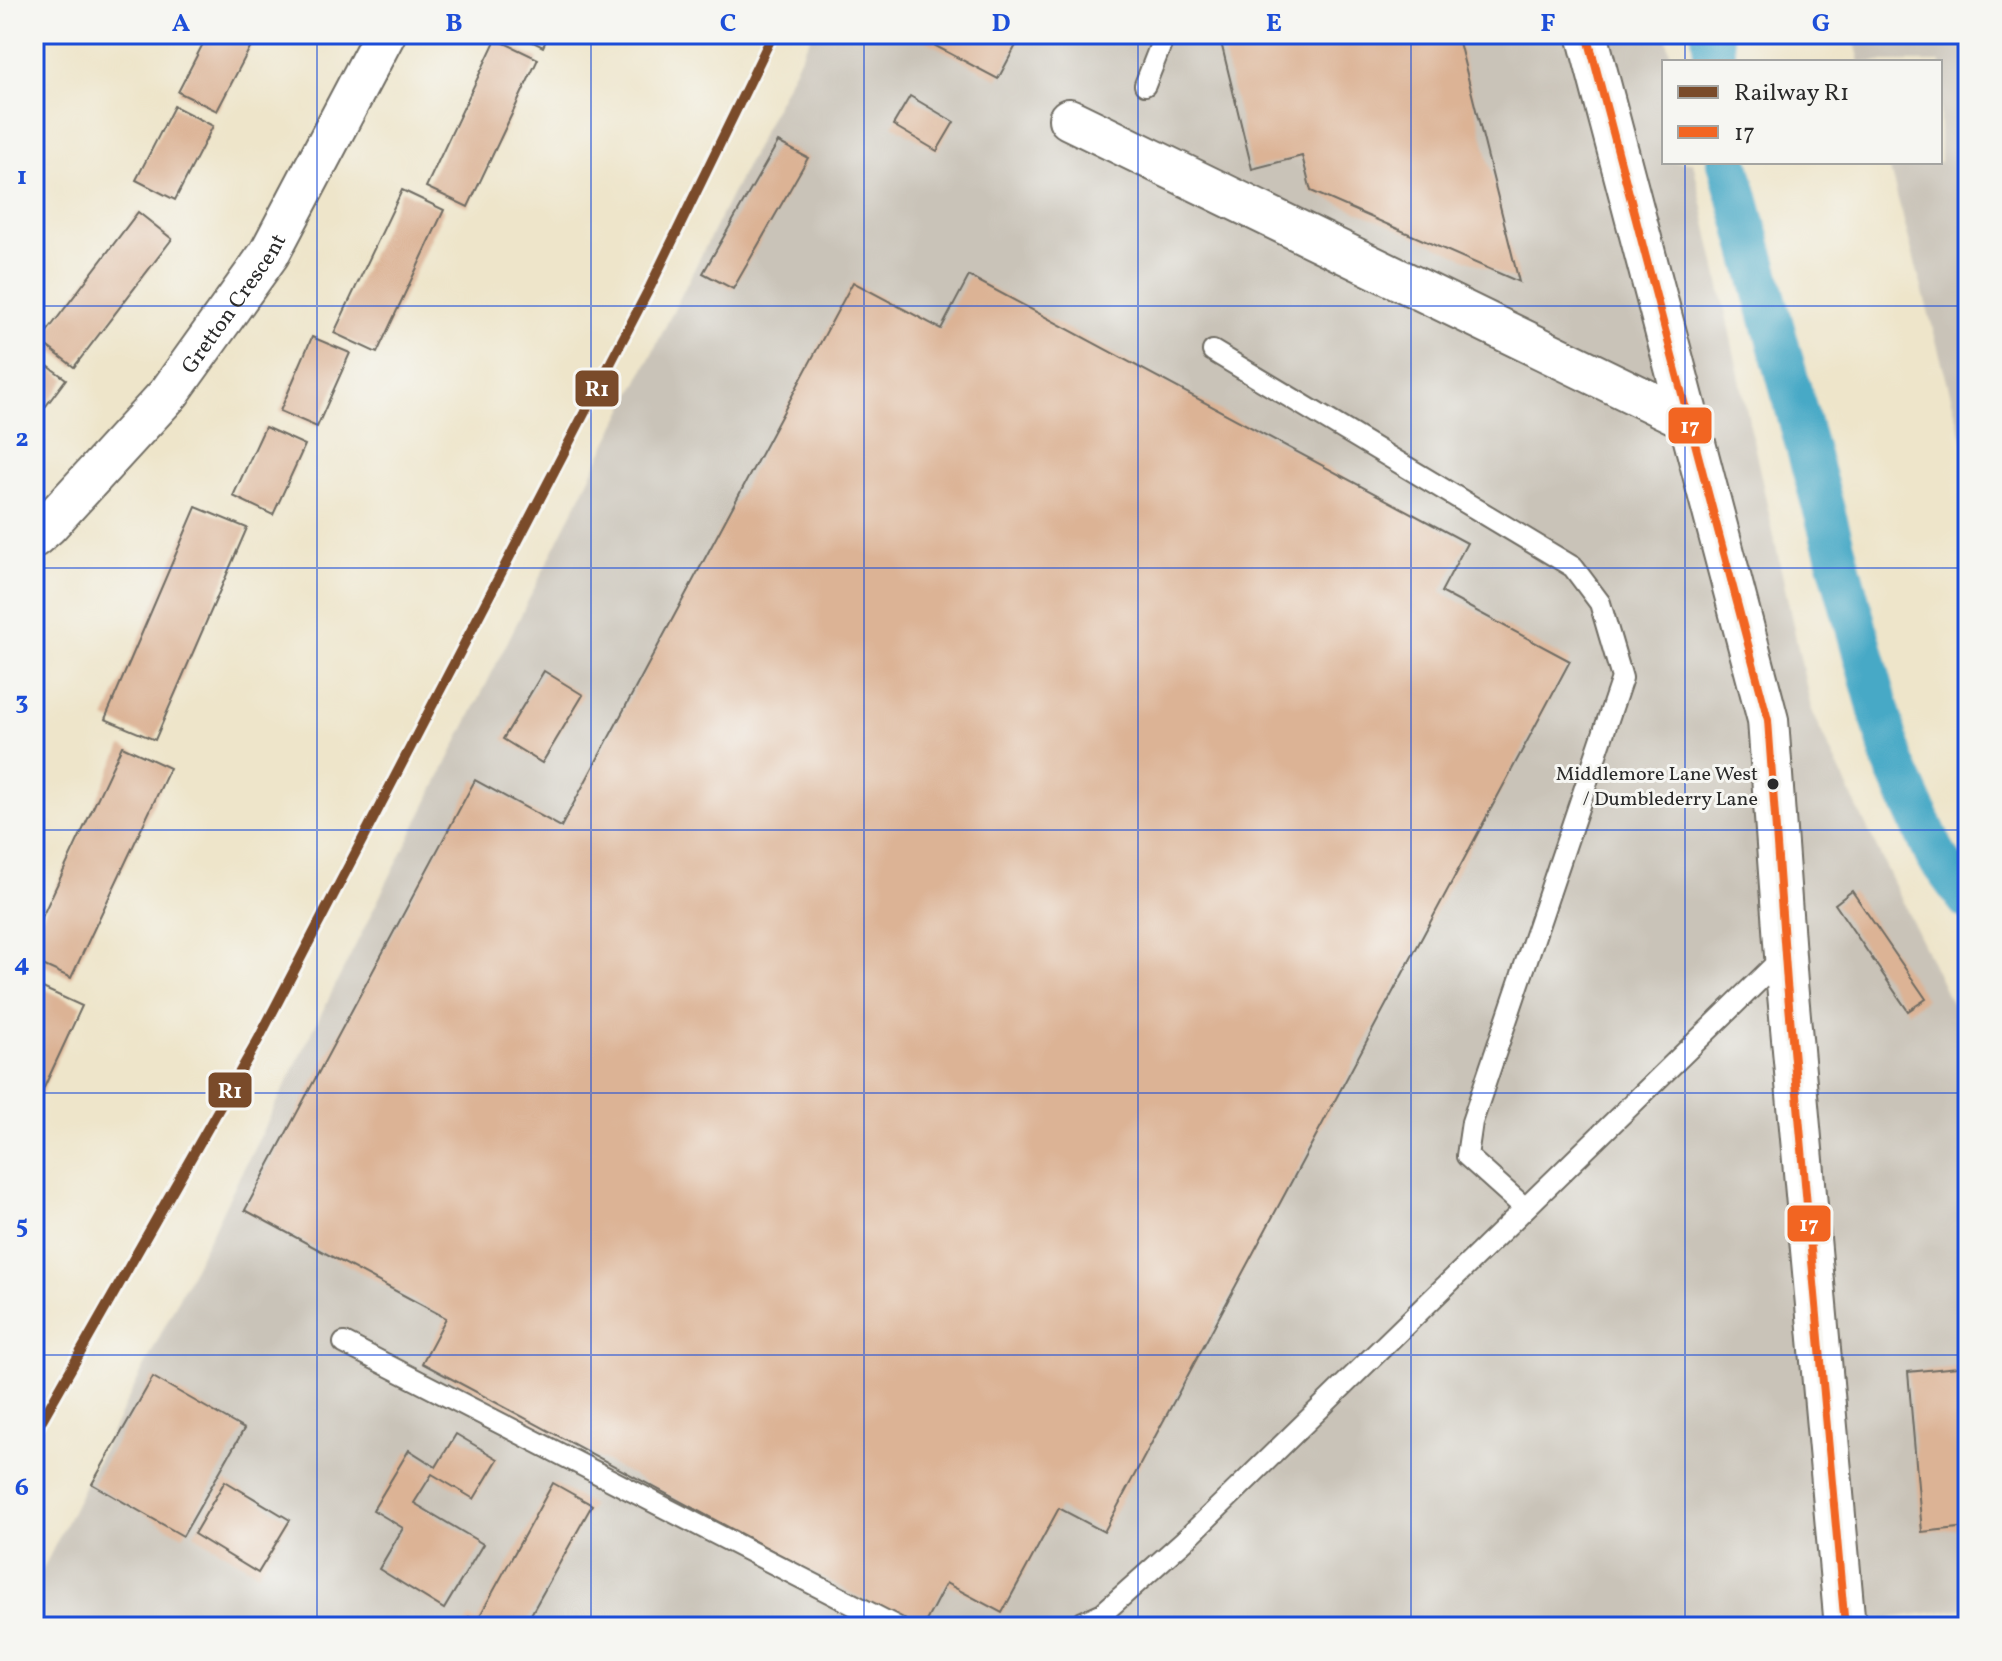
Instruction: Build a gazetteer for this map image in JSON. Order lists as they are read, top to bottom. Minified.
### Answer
{"streets":{"street":["Gretton Crescent"]},"places":["Middlemore Lane West / Dumblederry Lane"],"lines":["rail line R1","transit line 17"],"legend":["Railway R1","17"],"grid":{"columns":["A","B","C","D","E","F","G"],"rows":["1","2","3","4","5","6"]}}
